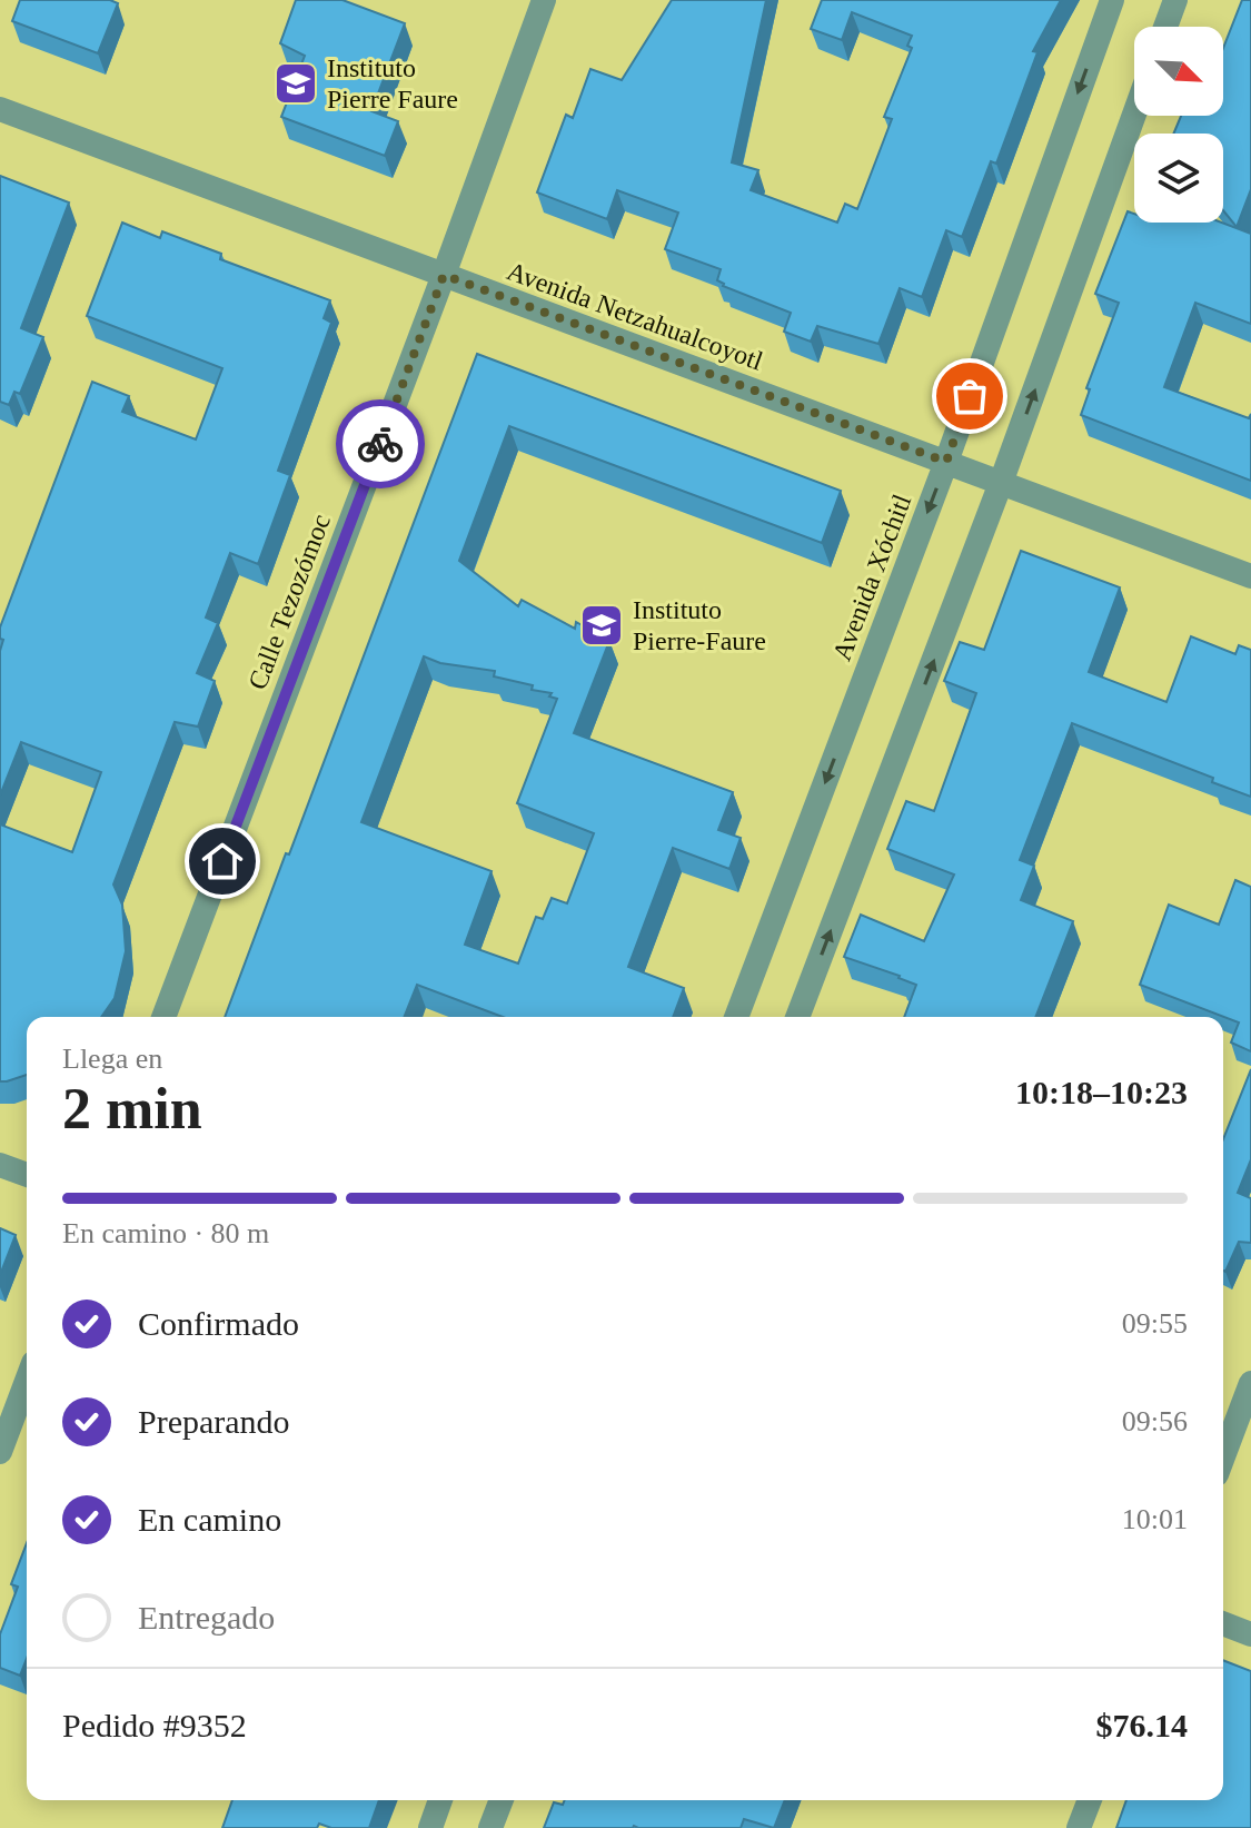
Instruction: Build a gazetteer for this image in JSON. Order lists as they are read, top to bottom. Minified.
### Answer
{"streets":{"street":["Avenida Netzahualcoyotl","Avenida Xóchitl","Calle Tezozómoc"]},"crossings":[["Avenida Netzahualcoyotl","Avenida Xóchitl"],["Avenida Netzahualcoyotl","Calle Tezozómoc"]],"places":{"school or university":["Instituto Pierre Faure","Instituto Pierre-Faure"]},"north":"bottom right","page":{"heading":["2 min","Llega en","10:18–10:23"],"panel":["Pedido #9352","$76.14"],"bar":"En camino · 80 m","list":[["Confirmado","09:55"],["Preparando","09:56"],["En camino","10:01"],"Entregado"]}}
